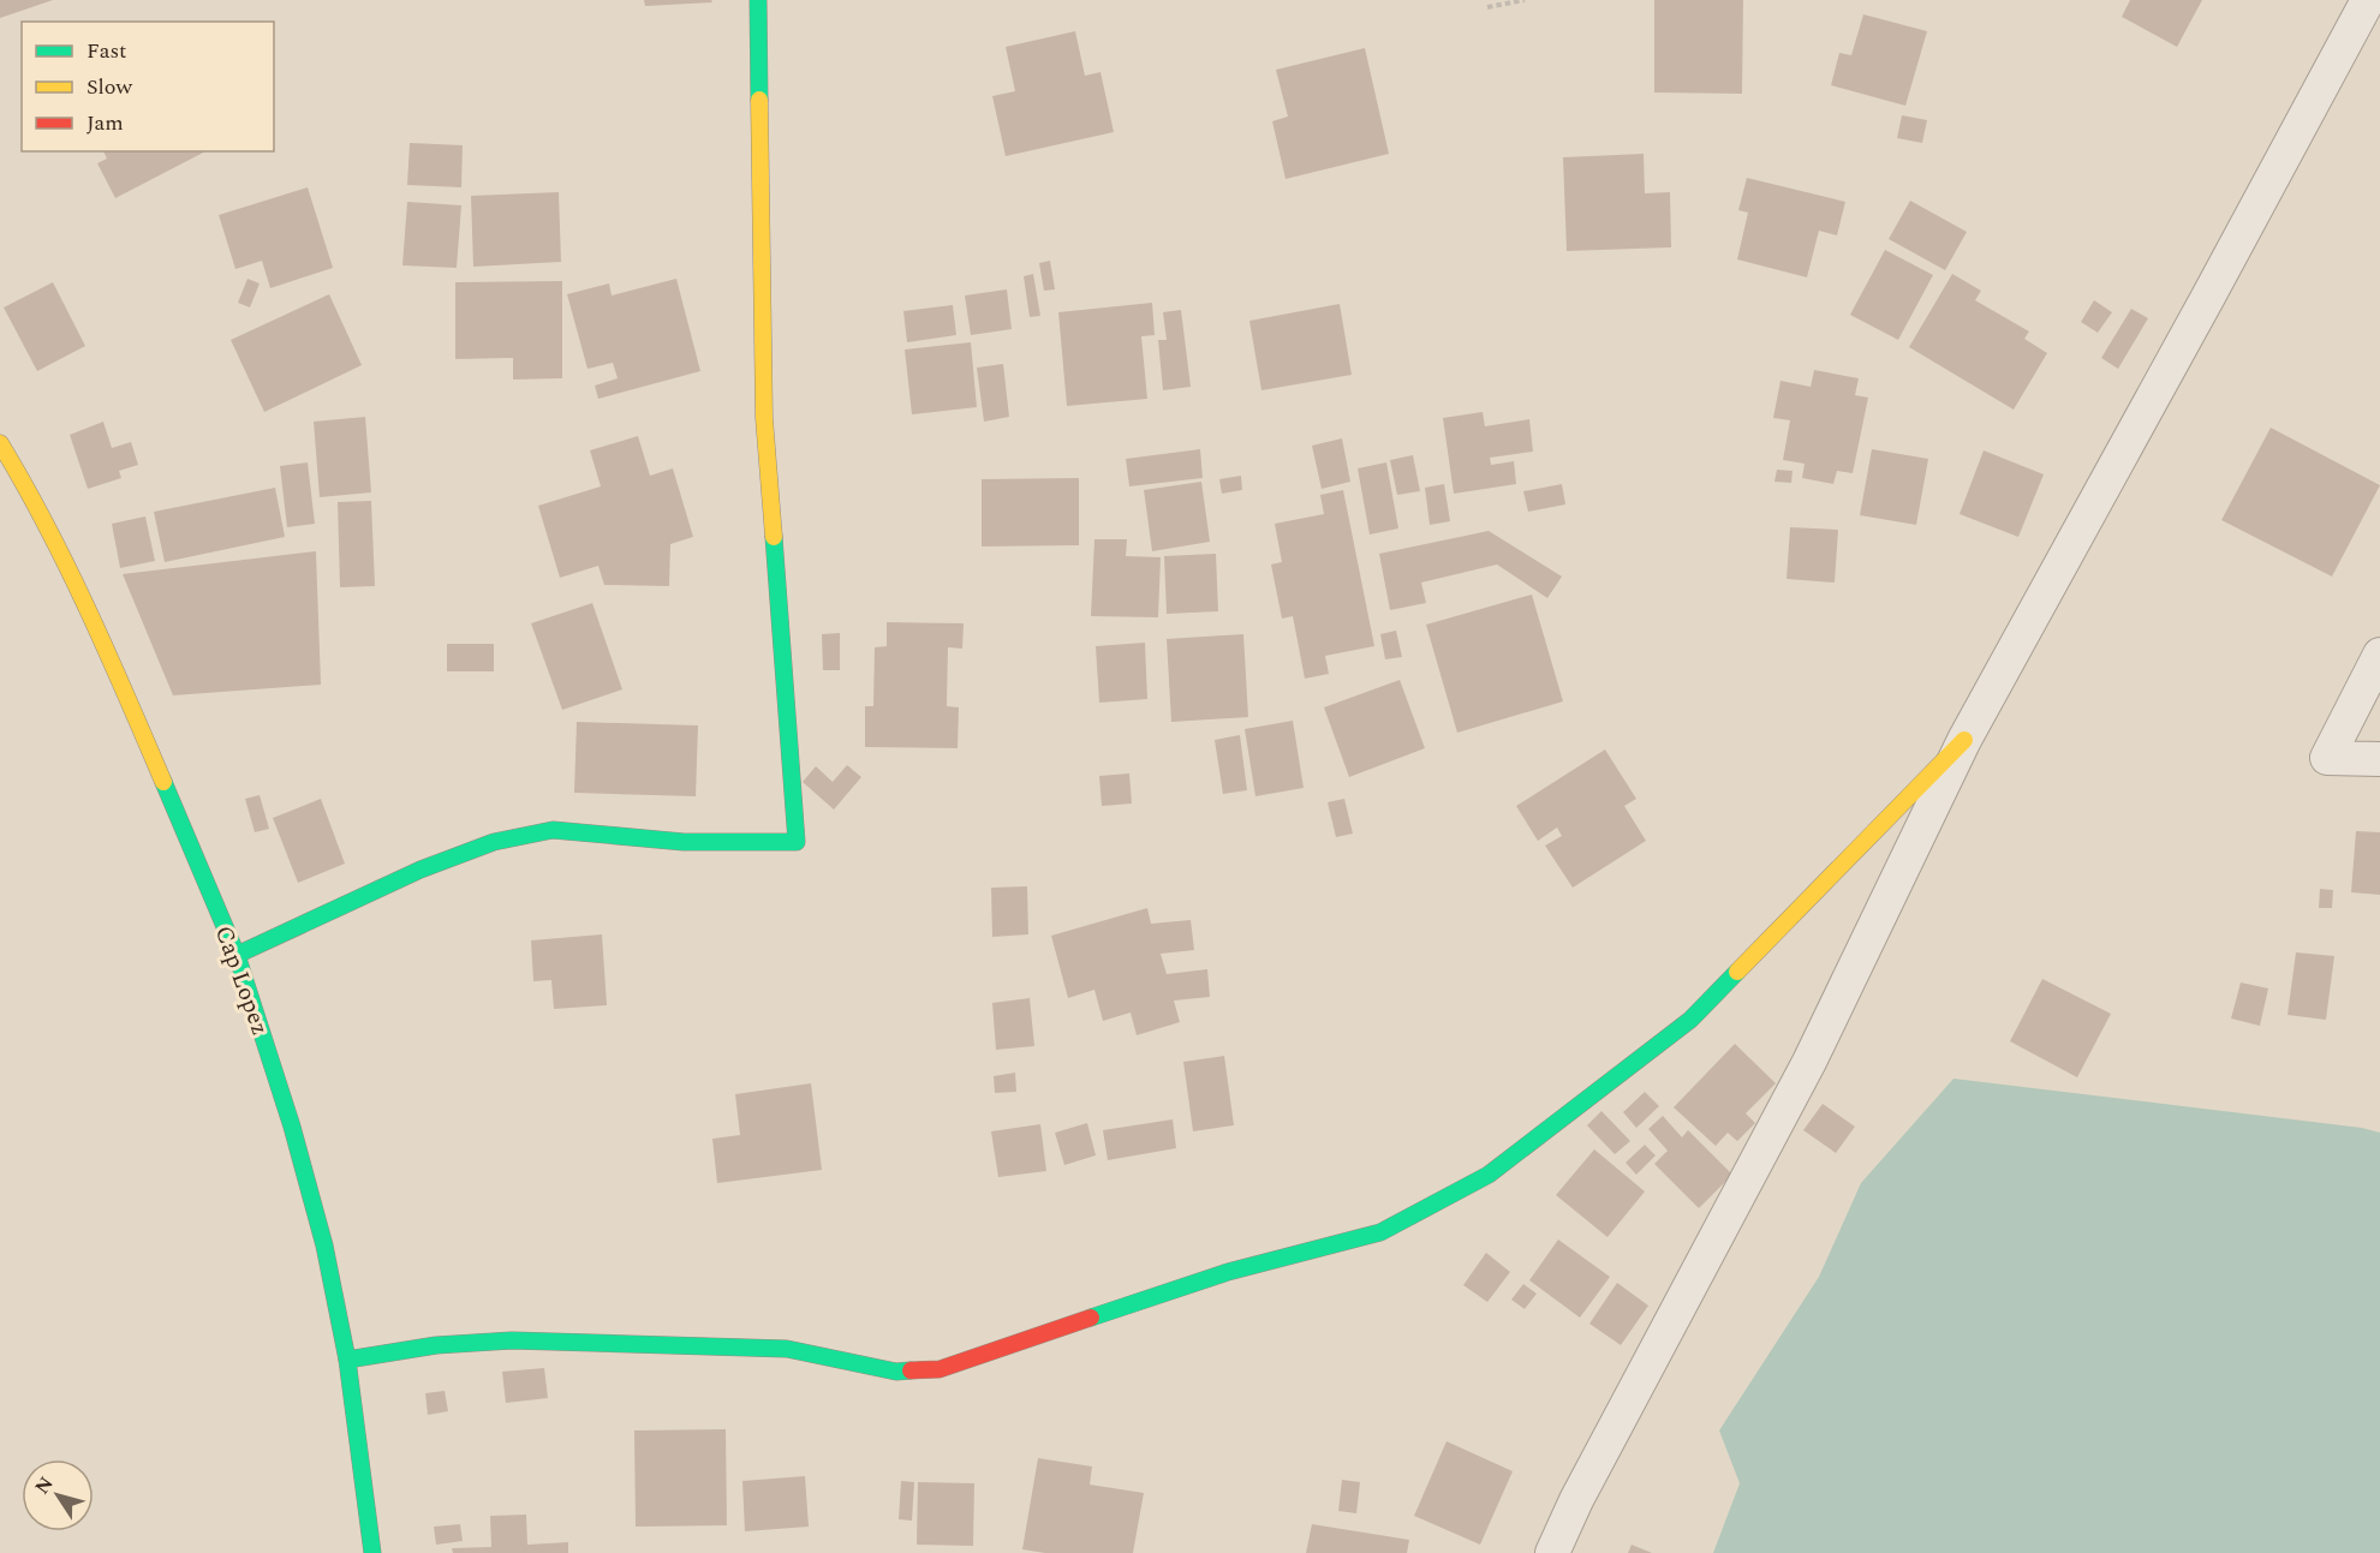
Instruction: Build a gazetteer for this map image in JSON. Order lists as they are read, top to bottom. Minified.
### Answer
{"streets":{"street":["Cap Lopez"]},"legend":["Fast","Slow","Jam"],"north":"top left"}
